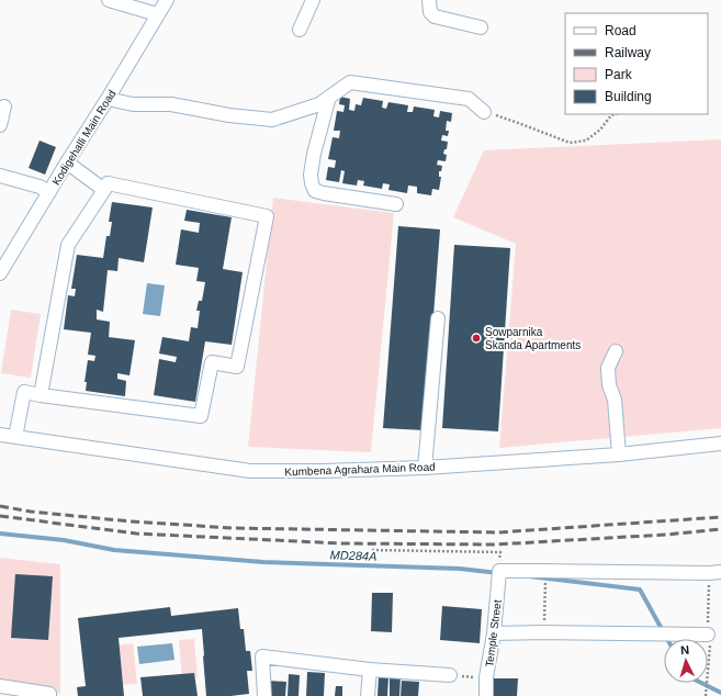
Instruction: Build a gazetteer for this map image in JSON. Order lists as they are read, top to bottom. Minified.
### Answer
{"streets":{"street":["Kodigehalli Main Road","Kumbena Agrahara Main Road","Temple Street"]},"water":["MD284A"],"places":["Sowparnika Skanda Apartments"],"legend":["Road","Railway","Park","Building"],"north":"top"}
